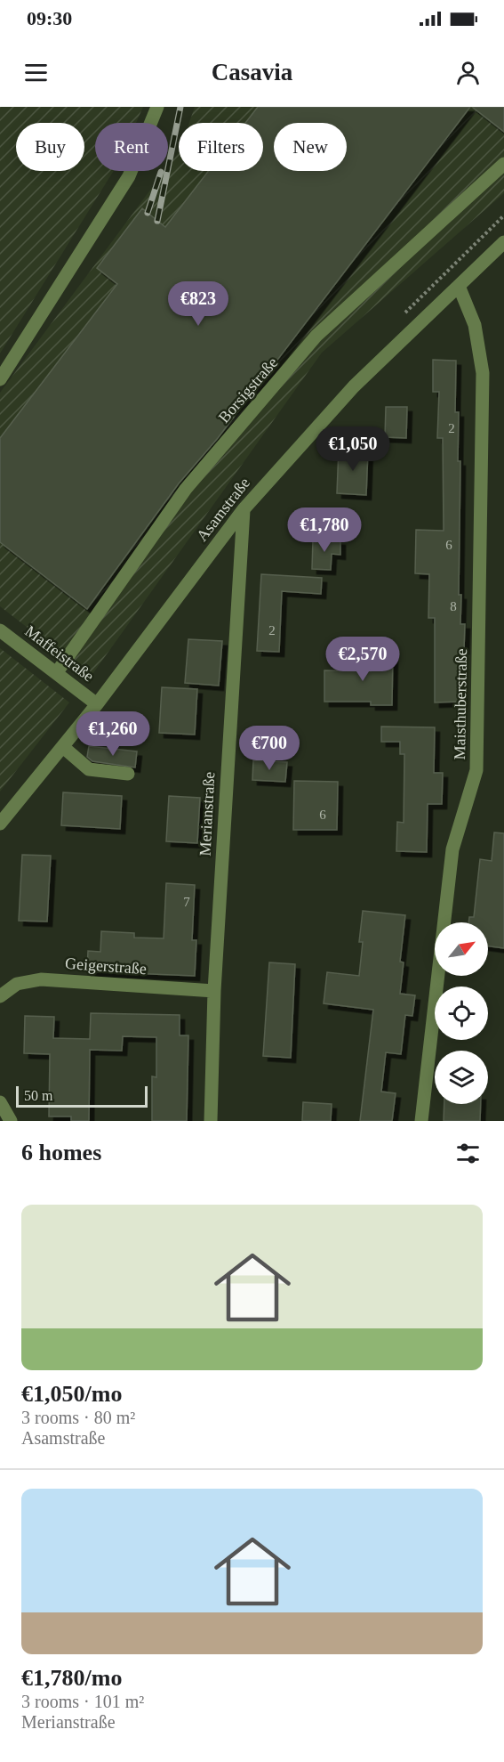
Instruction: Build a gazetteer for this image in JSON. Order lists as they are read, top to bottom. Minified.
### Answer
{"streets":{"street":["Borsigstraße","Asamstraße","Maffeistraße","Maisthuberstraße","Merianstraße","Geigerstraße"]},"crossings":[["Borsigstraße","Maffeistraße"],["Asamstraße","Maffeistraße"],["Asamstraße","Maisthuberstraße"],["Asamstraße","Merianstraße"],["Merianstraße","Geigerstraße"]],"house_numbers":["2","6","8","2","6","7"],"scale_bar":"50 m","north":"top right","page":{"status":"09:30","header":"Casavia","chip":["Buy","Rent","Filters","New"],"price":["€823","€1,050","€1,780","€2,570","€1,260","€700"],"scale":"50 m","heading":"6 homes","list":[{"name":"€1,050/mo","note":"3 rooms · 80 m² · Asamstraße"},{"name":"€1,780/mo","note":"3 rooms · 101 m² · Merianstraße"}]}}
